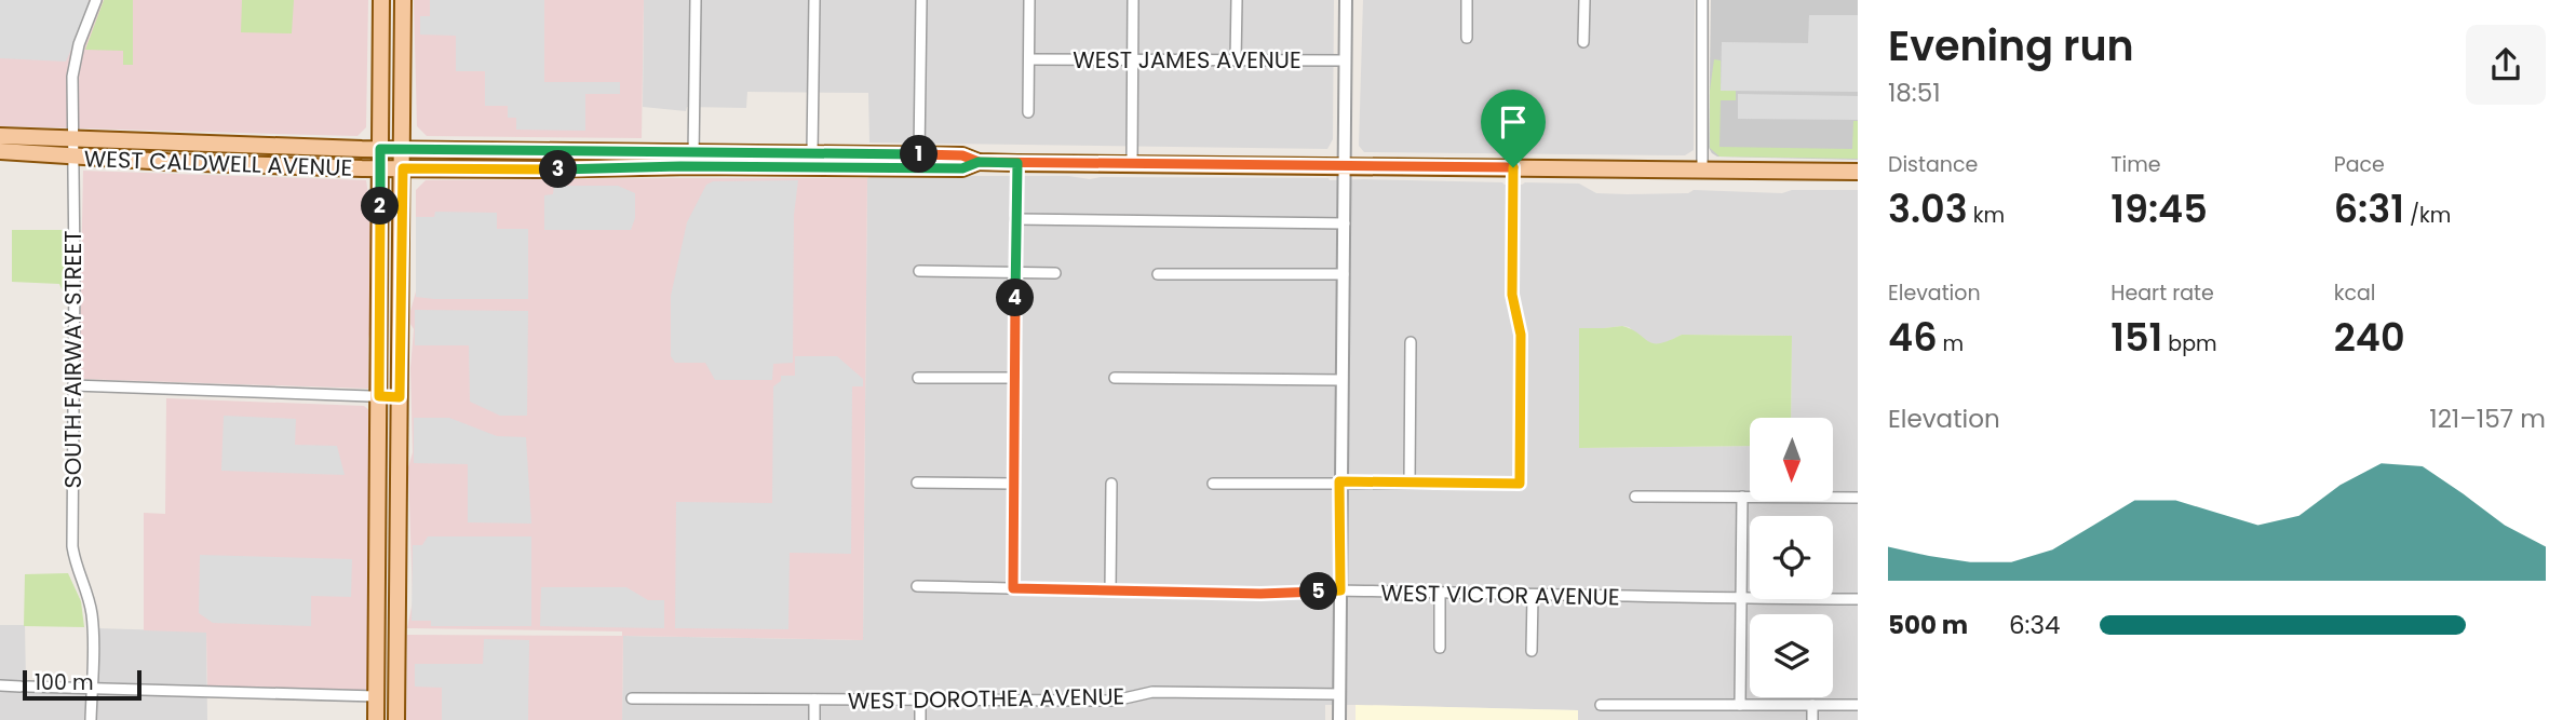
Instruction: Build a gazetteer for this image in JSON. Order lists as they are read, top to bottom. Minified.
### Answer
{"streets":{"main road":["WEST CALDWELL AVENUE"],"street":["WEST JAMES AVENUE","SOUTH FAIRWAY STREET","WEST VICTOR AVENUE","WEST DOROTHEA AVENUE"]},"crossings":[["WEST CALDWELL AVENUE","SOUTH FAIRWAY STREET"]],"scale_bar":"100 m","north":"bottom","page":{"heading":["Evening run","18:51"],"stats":[["Distance","3.03 km"],["Time","19:45"],["Pace","6:31 /km"],["Elevation","46 m"],["Heart rate","151 bpm"],["kcal","240"]],"pins":["1","3","2","4","5"],"chart":["Elevation","121–157 m"],"list":[{"name":"500 m","note":"6:34"}],"scale":"100 m"}}
